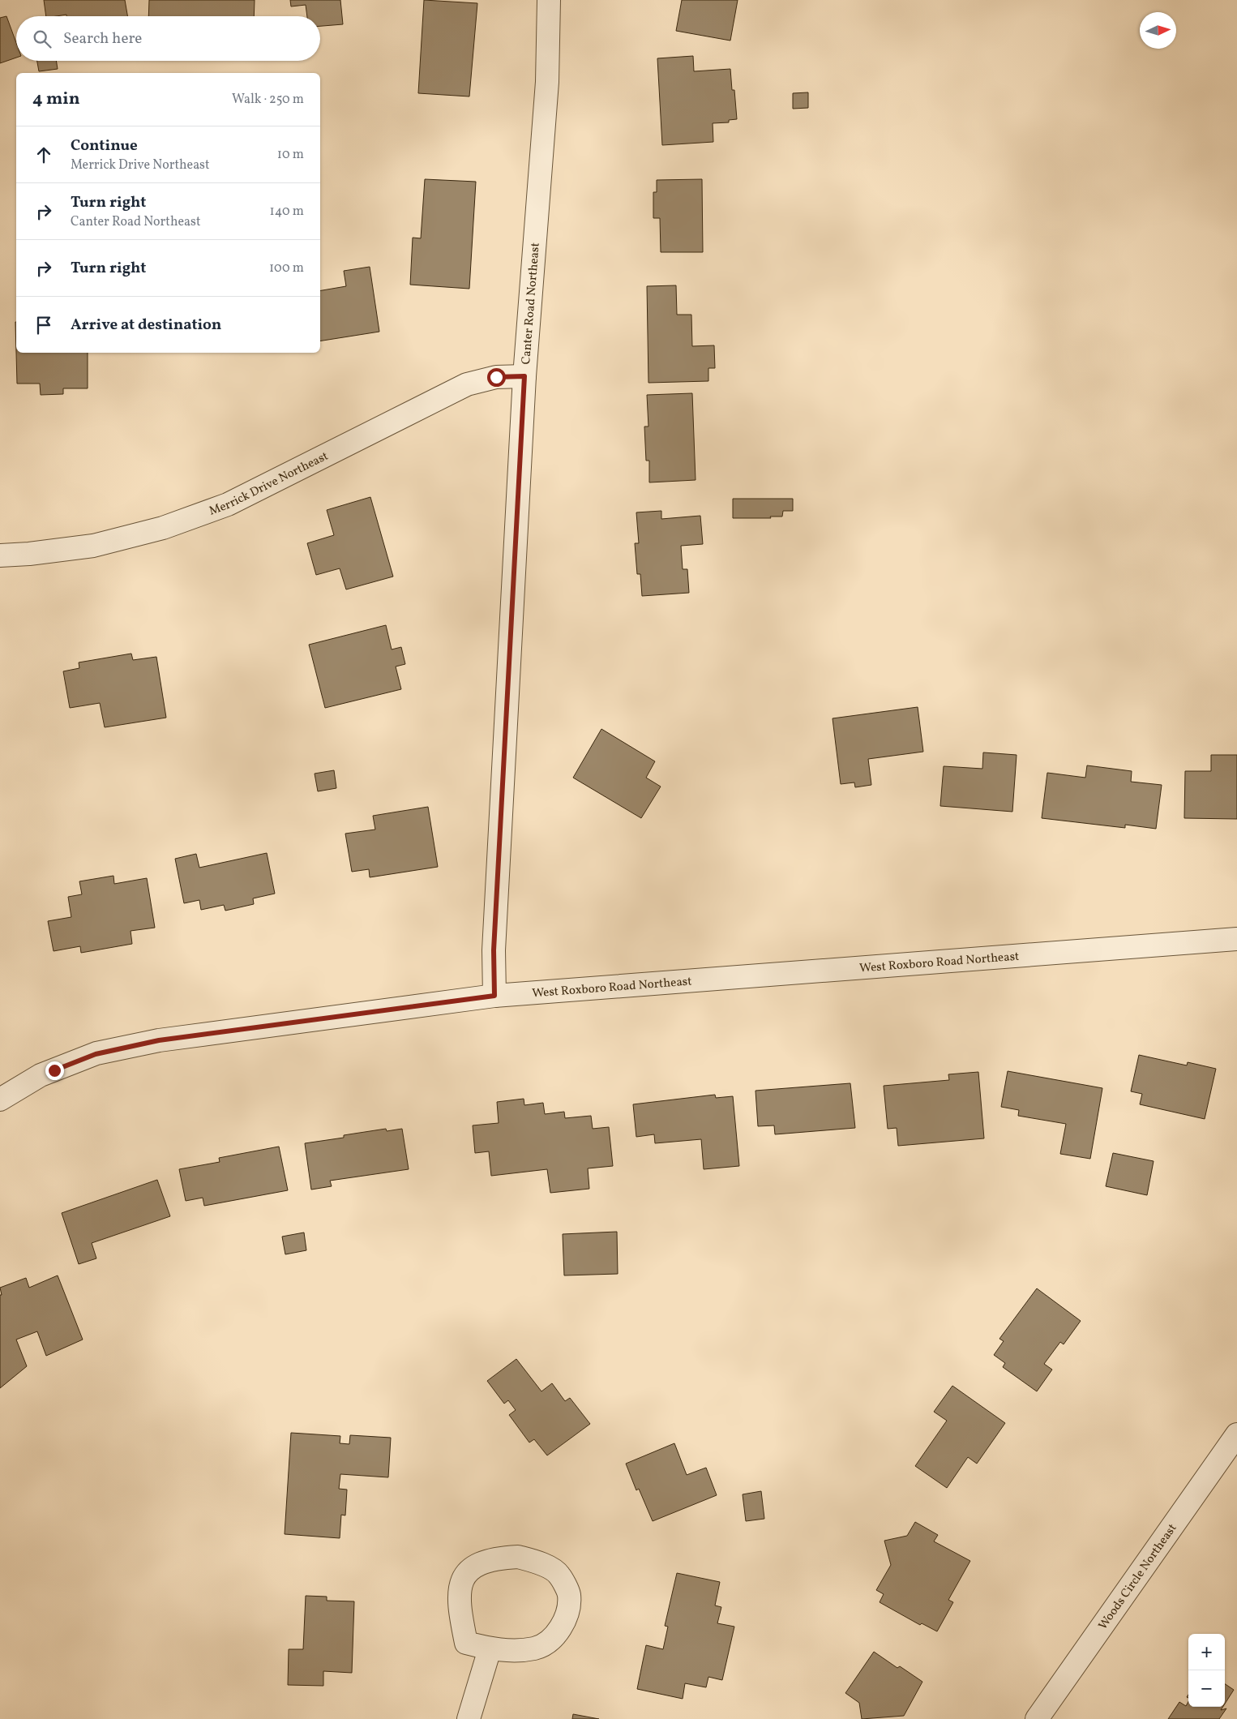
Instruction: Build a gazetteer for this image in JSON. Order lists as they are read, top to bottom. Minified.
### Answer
{"streets":{"street":["Canter Road Northeast","Merrick Drive Northeast","West Roxboro Road Northeast","Woods Circle Northeast"]},"crossings":[["Canter Road Northeast","Merrick Drive Northeast"],["Canter Road Northeast","West Roxboro Road Northeast"]],"north":"right","page":{"search":"Search here","heading":["4 min","Walk · 250 m"],"list":[["Continue","Merrick Drive Northeast","10 m"],["Turn right","Canter Road Northeast","140 m"],["Turn right","100 m"],"Arrive at destination"],"map_buttons":["+","−"]}}
